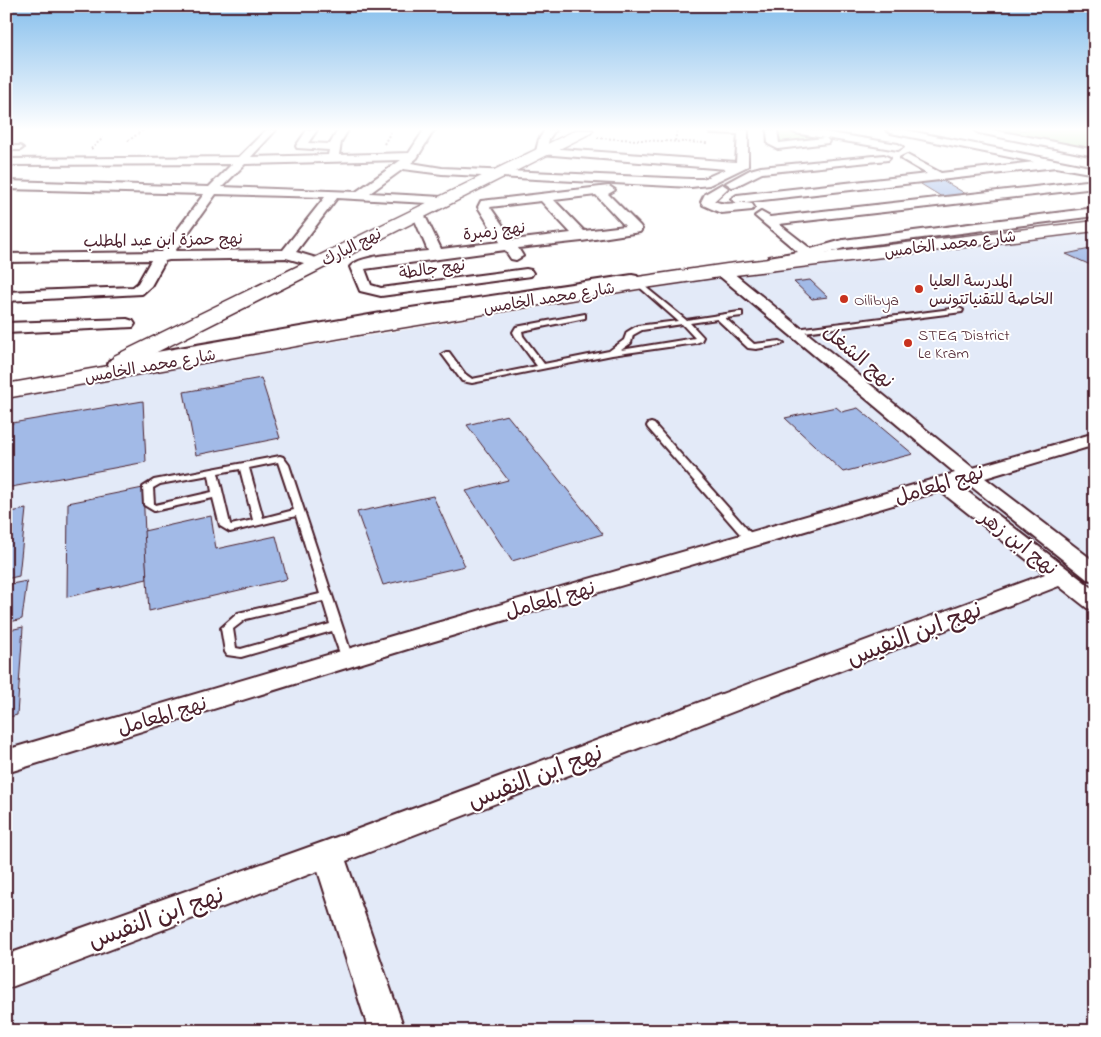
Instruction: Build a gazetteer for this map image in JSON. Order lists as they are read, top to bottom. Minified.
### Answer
{"streets":{"main road":["شارع محمد الخامس","نهج البارك"],"street":["نهج زمبرة","نهج حمزة ابن عبد المطلب","نهج جالطة","نهج الشغل","نهج المعامل","نهج ابن زهر","نهج ابن النفيس"]},"crossings":[["نهج زمبرة","نهج جالطة"],["نهج حمزة ابن عبد المطلب","نهج البارك"],["شارع محمد الخامس","نهج الشغل"],["نهج الشغل","نهج المعامل"],["نهج المعامل","نهج ابن زهر"],["نهج ابن زهر","نهج ابن النفيس"]],"places":["المدرسة العليا الخاصة للتقنياتتونس","Oilibya","STEG District Le Kram"]}
